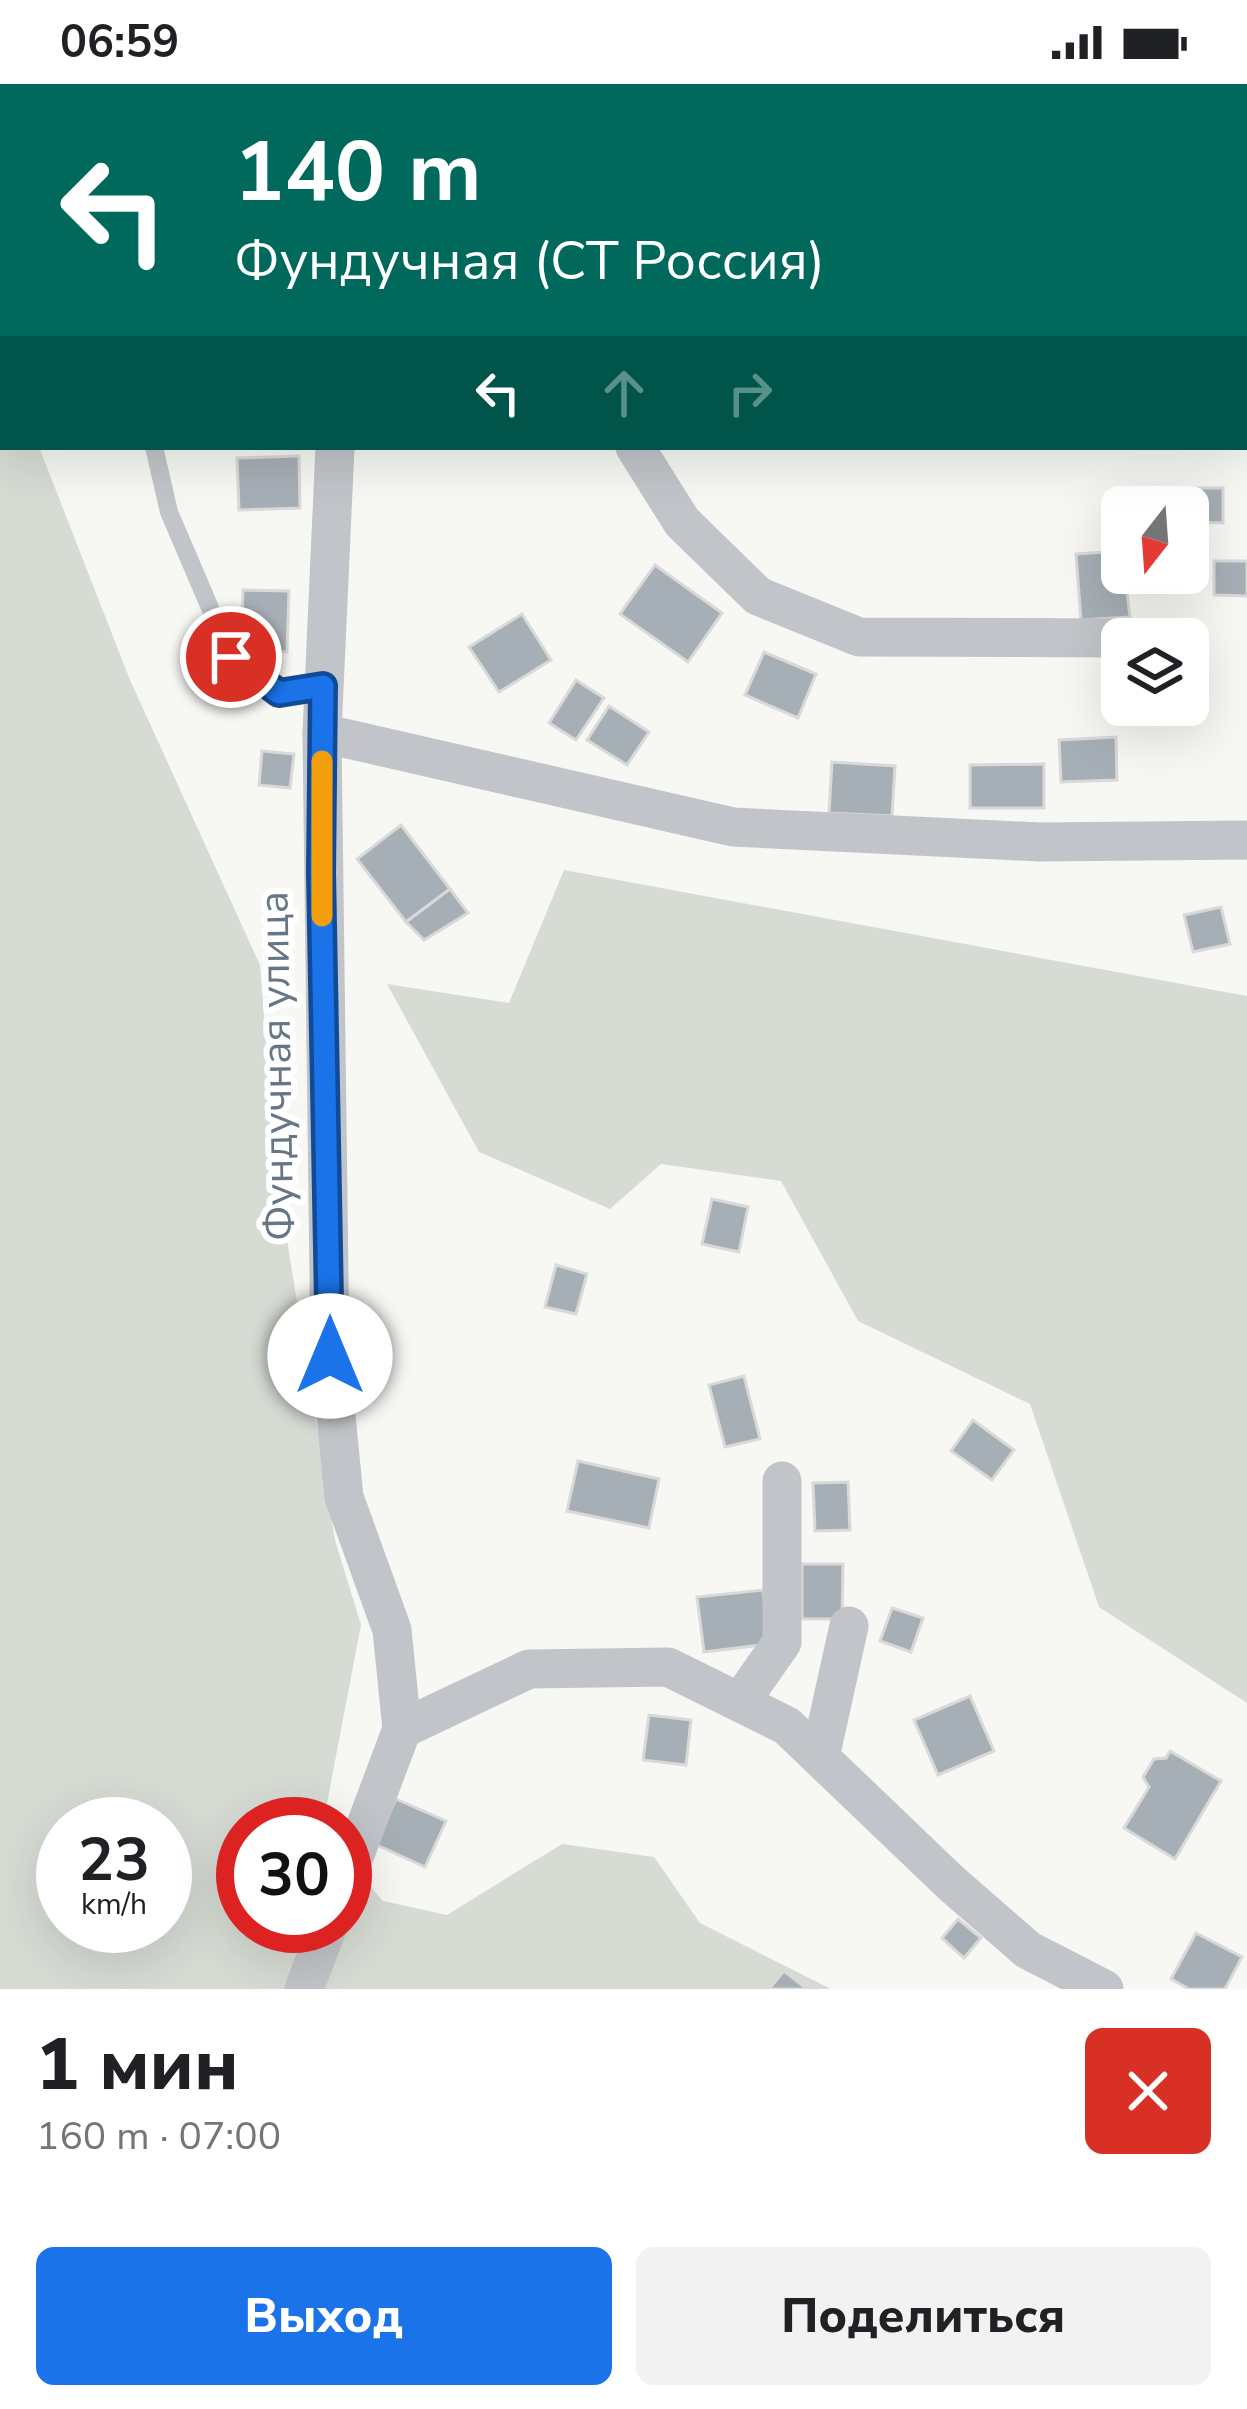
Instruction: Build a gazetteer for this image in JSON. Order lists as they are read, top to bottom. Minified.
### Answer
{"streets":{"street":["Фундучная улица"]},"north":"bottom","page":{"status":"06:59","turn":["140 m","Фундучная (СТ Россия)"],"speed":"23 km/h","limit":"30","heading":["1 мин","160 m · 07:00"],"buttons":["Выход","Поделиться"]}}
